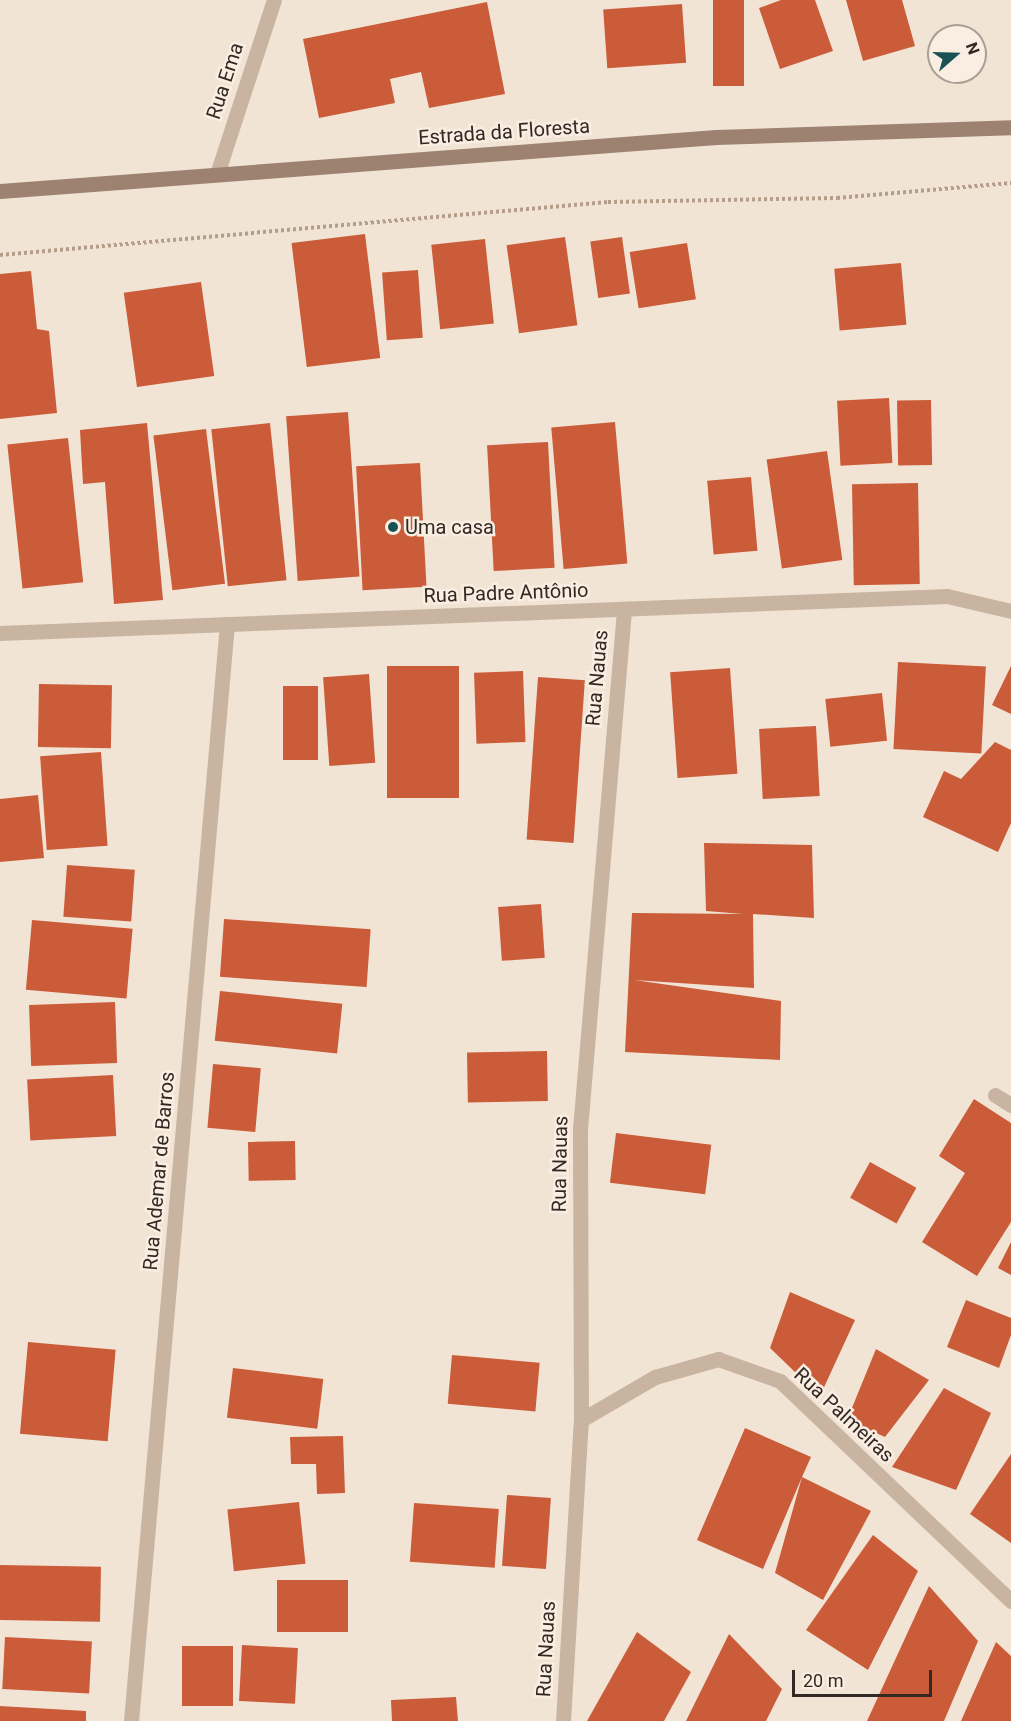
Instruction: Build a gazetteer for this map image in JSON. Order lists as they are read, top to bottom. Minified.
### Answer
{"streets":{"main road":["Estrada da Floresta"],"street":["Rua Ema","Rua Padre Antônio","Rua Nauas","Rua Ademar de Barros","Rua Palmeiras"]},"crossings":[["Rua Ema","Estrada da Floresta"],["Rua Padre Antônio","Rua Nauas"],["Rua Padre Antônio","Rua Ademar de Barros"],["Rua Nauas","Rua Palmeiras"]],"places":["Uma casa"],"scale_bar":"20 m","north":"right"}
